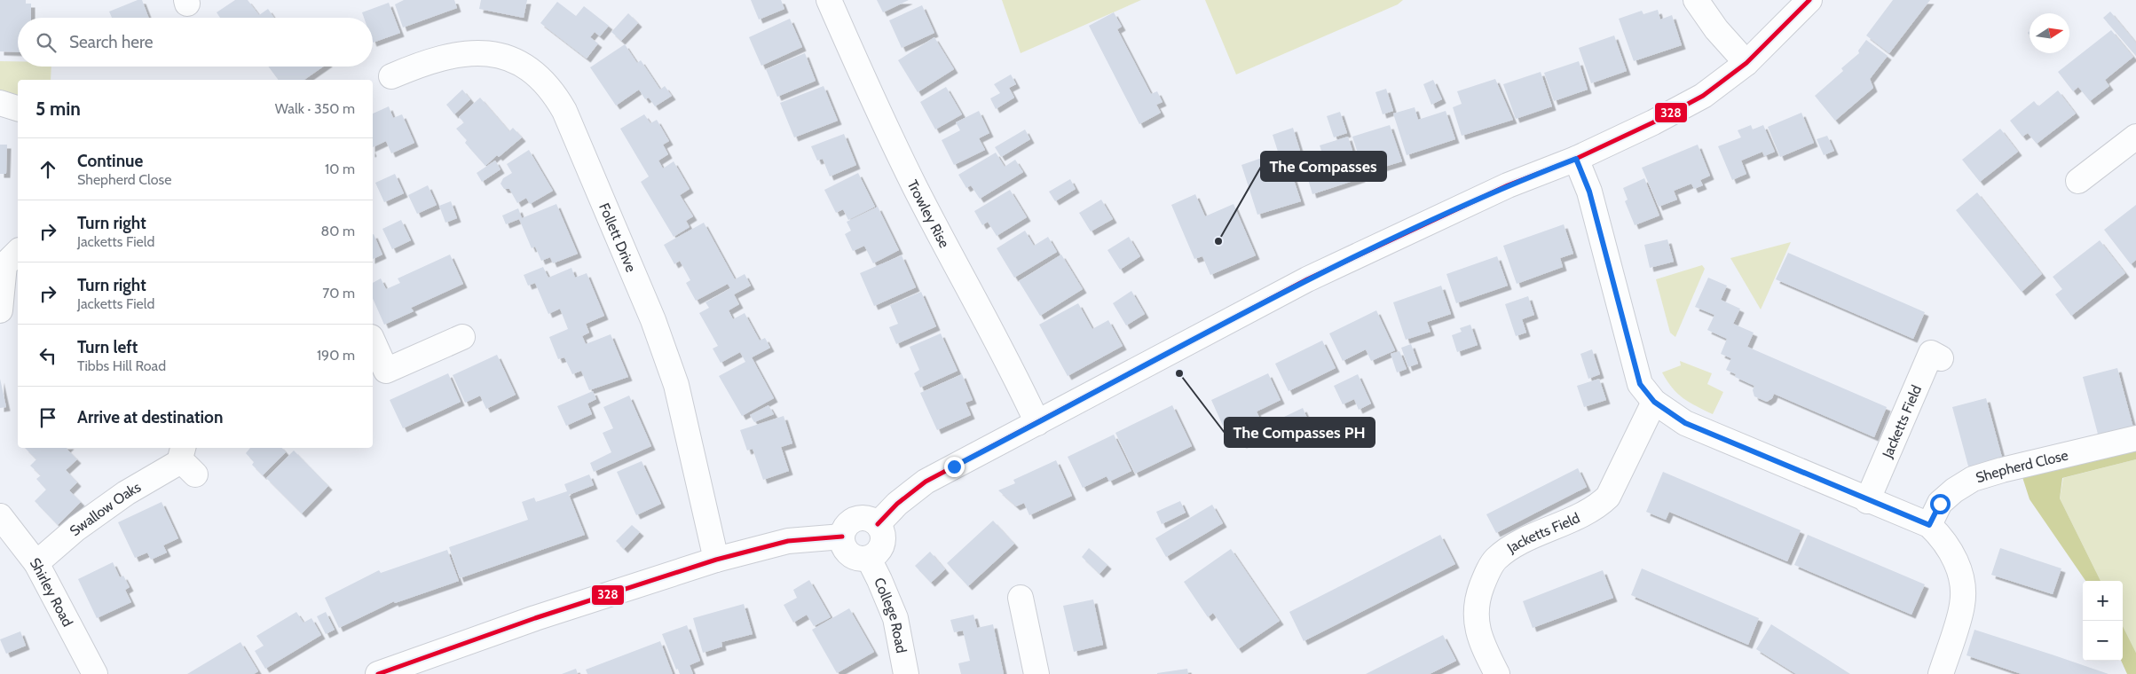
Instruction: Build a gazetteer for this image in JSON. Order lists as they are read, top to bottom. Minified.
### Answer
{"streets":{"street":["Trowley Rise","Follett Drive","Jacketts Field","Shepherd Close","Swallow Oaks","Shirley Road","College Road"]},"crossings":[["Swallow Oaks","Shirley Road"]],"places":["The Compasses","The Compasses PH"],"lines":["transit line 328"],"north":"right","page":{"search":"Search here","heading":["5 min","Walk · 350 m"],"list":[["Continue","Shepherd Close","10 m"],["Turn right","Jacketts Field","80 m"],["Turn right","Jacketts Field","70 m"],["Turn left","Tibbs Hill Road","190 m"],"Arrive at destination"],"map_buttons":["+","−"]}}
